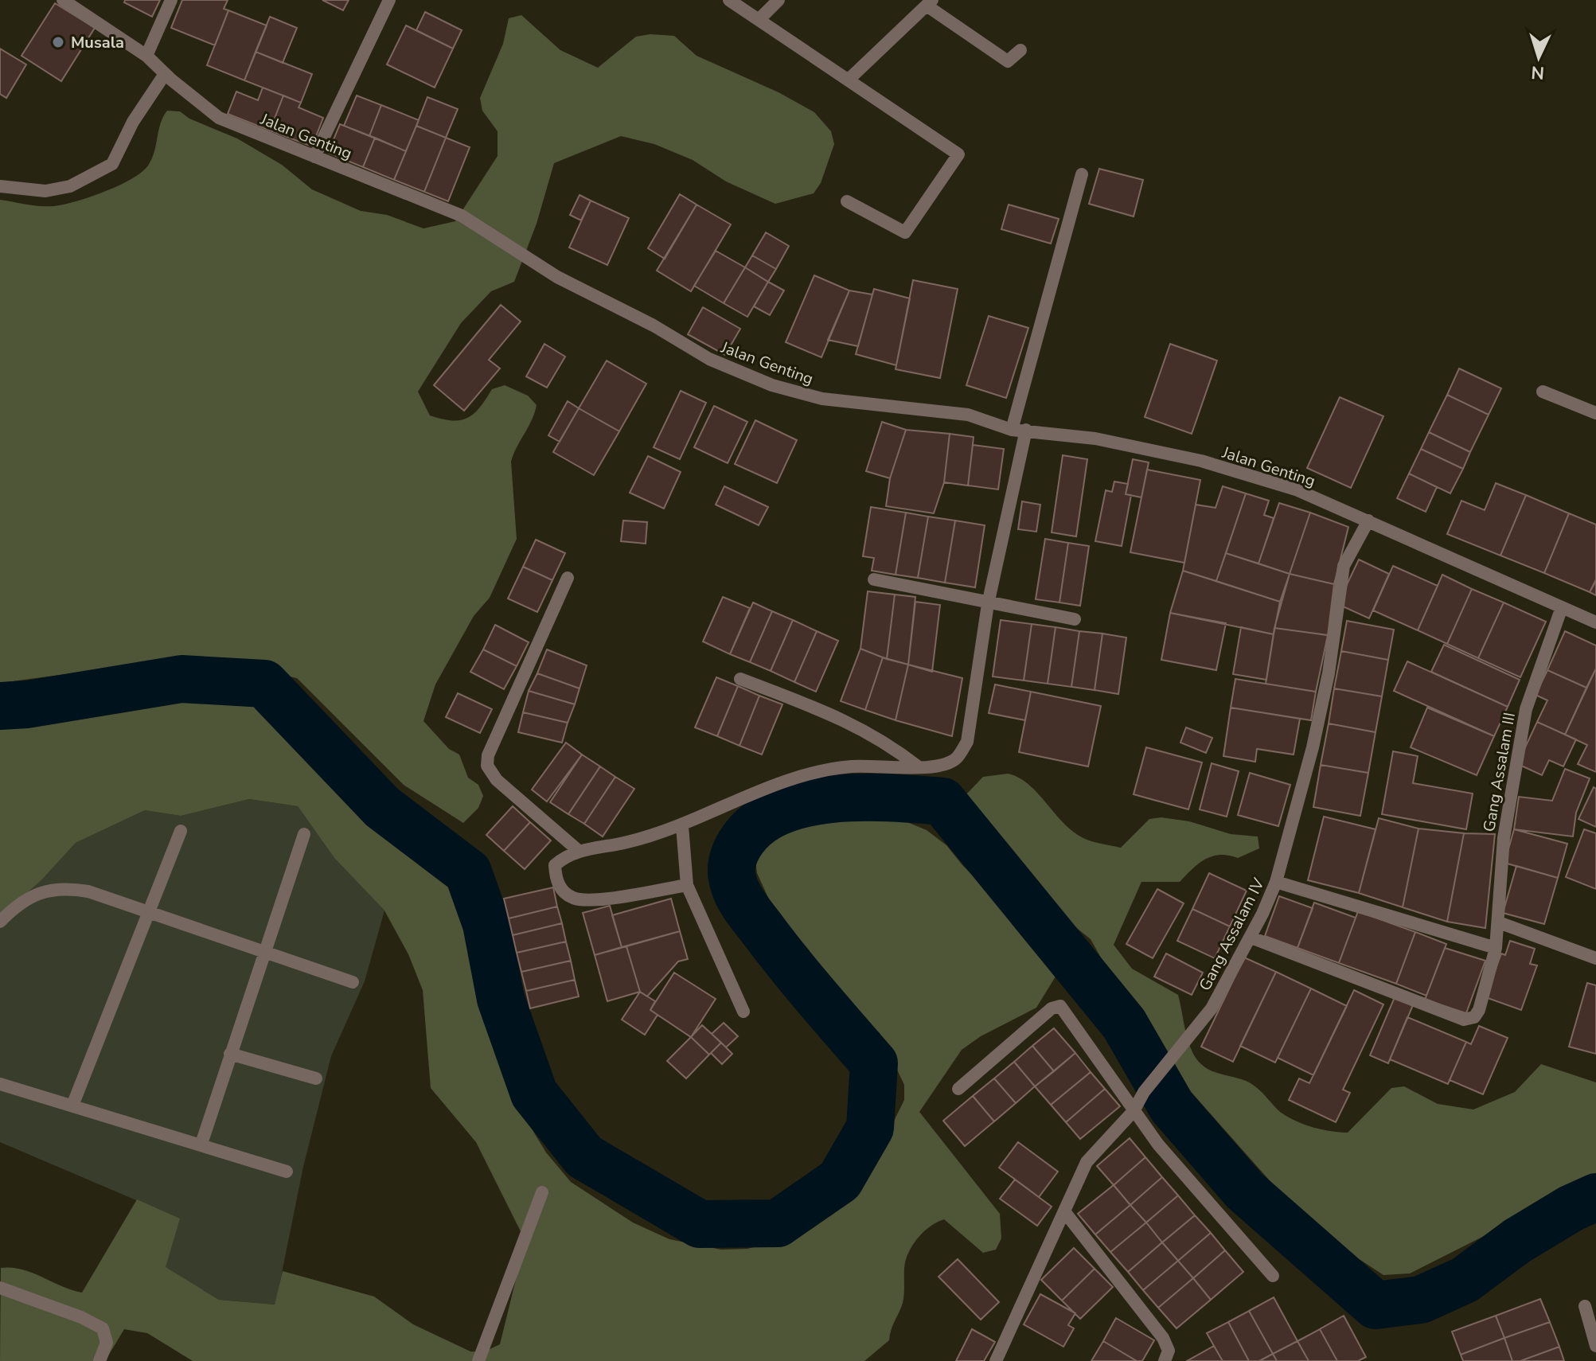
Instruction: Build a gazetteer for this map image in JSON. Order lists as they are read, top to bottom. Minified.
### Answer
{"streets":{"street":["Jalan Genting","Gang Assalam III","Gang Assalam IV"]},"crossings":[["Jalan Genting","Gang Assalam III"],["Jalan Genting","Gang Assalam IV"],["Gang Assalam III","Gang Assalam IV"]],"places":["Musala"],"north":"bottom"}
